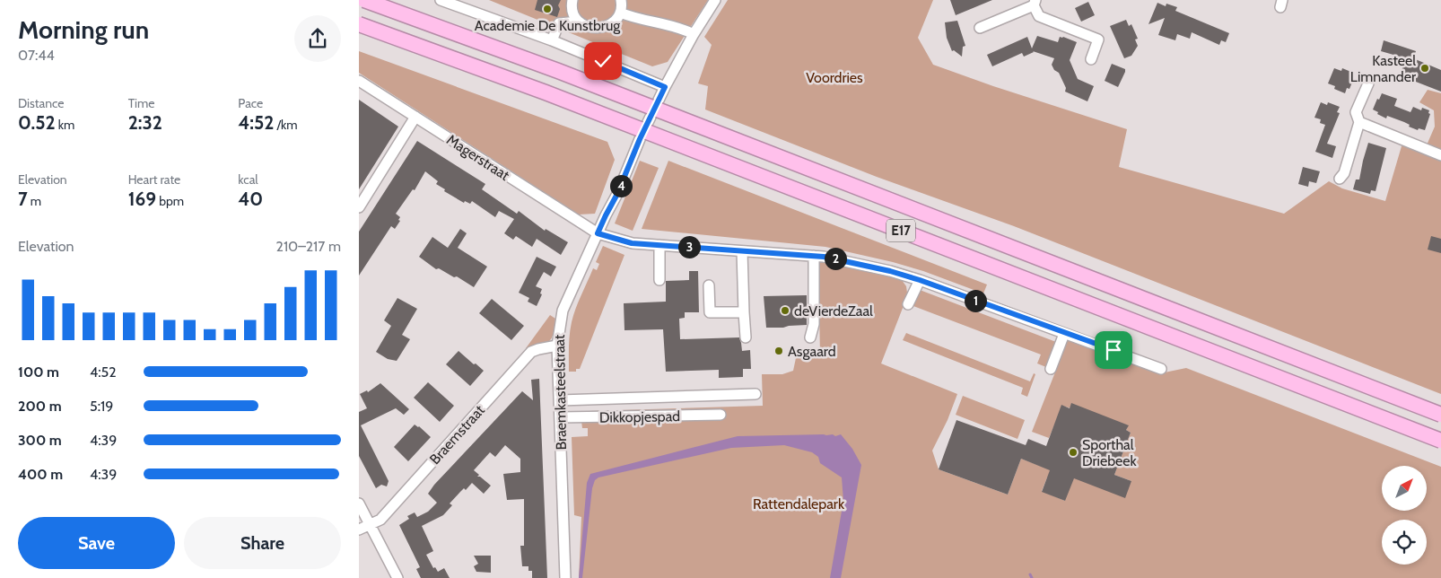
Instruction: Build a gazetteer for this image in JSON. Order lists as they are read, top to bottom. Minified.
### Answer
{"streets":{"highway":["E17"],"street":["Magerstraat","Braemkasteelstraat","Dikkopjespad","Braemstraat"]},"crossings":[["Magerstraat","Braemkasteelstraat"],["Braemkasteelstraat","Dikkopjespad"],["Braemkasteelstraat","Braemstraat"]],"parks":["Voordries","Rattendalepark"],"places":["Academie De Kunstbrug","Kasteel Limnander","deVierdeZaal","Asgaard","Sporthal Driebeek"],"north":"top right","page":{"heading":["Morning run","07:44"],"stats":[["Distance","0.52 km"],["Time","2:32"],["Pace","4:52 /km"],["Elevation","7 m"],["Heart rate","169 bpm"],["kcal","40"]],"pins":["4","3","2","1"],"chart":["Elevation","210–217 m"],"list":[{"name":"100 m","note":"4:52"},{"name":"200 m","note":"5:19"},{"name":"300 m","note":"4:39"},{"name":"400 m","note":"4:39"}],"buttons":["Save","Share"]}}
